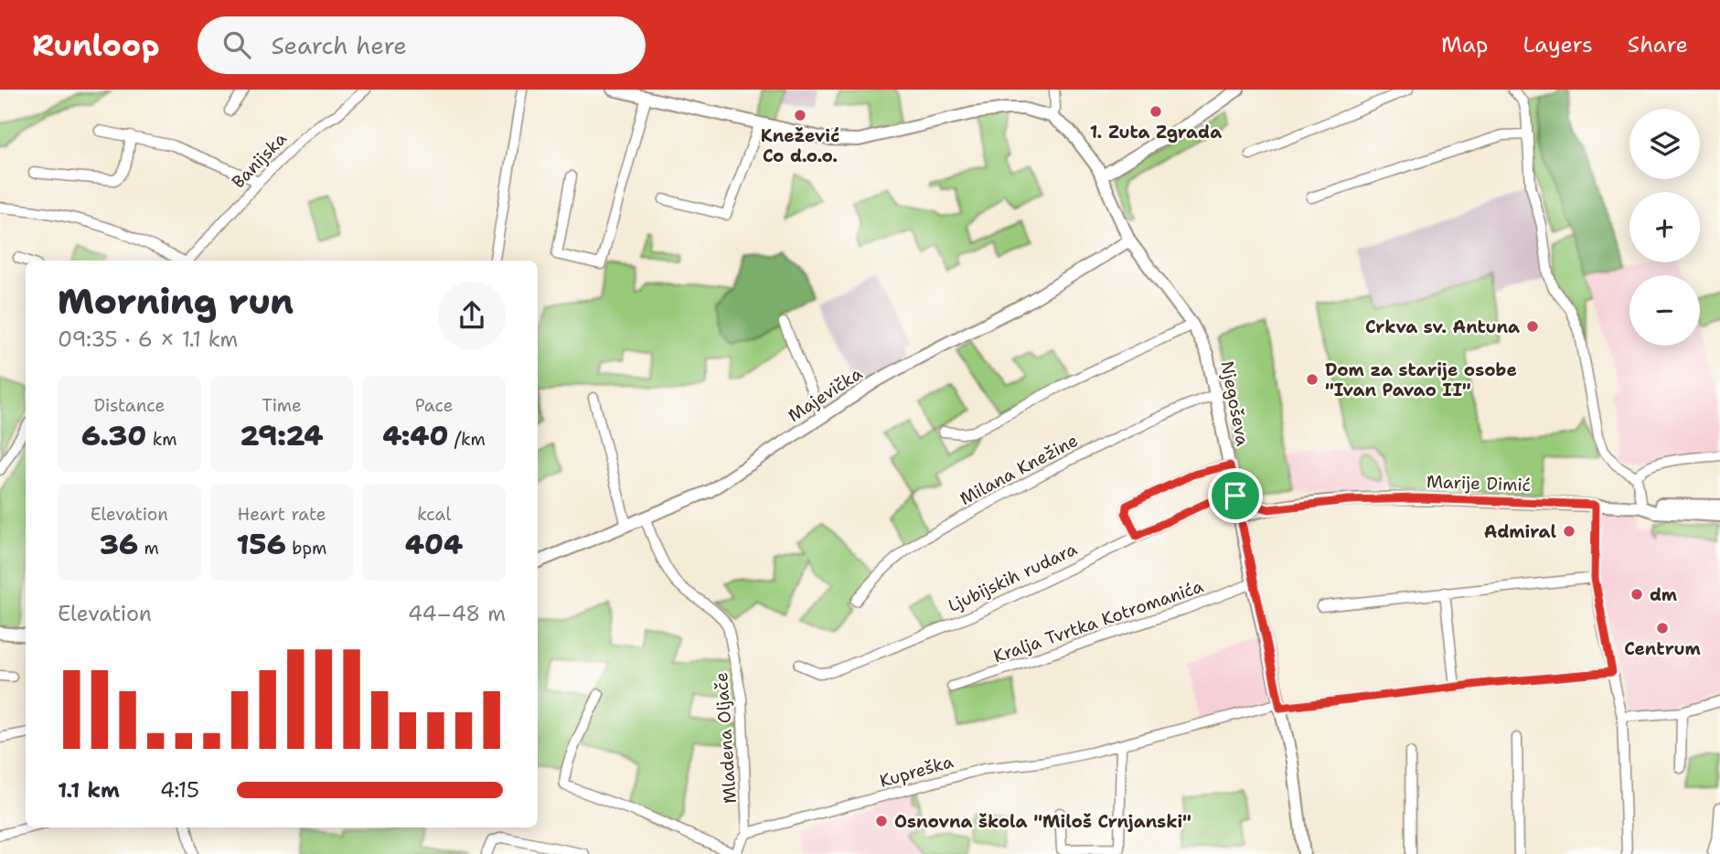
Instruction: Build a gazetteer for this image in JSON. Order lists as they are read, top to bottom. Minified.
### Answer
{"streets":{"street":["Banijska","Majevička","Njegoševa","Milana Knežine","Marije Dimić","Ljubijskih rudara","Kralja Tvrtka Kotromanića","Mladena Oljače","Kupreška"]},"crossings":[["Majevička","Njegoševa"],["Majevička","Mladena Oljače"],["Njegoševa","Milana Knežine"],["Njegoševa","Marije Dimić"],["Njegoševa","Ljubijskih rudara"],["Njegoševa","Kralja Tvrtka Kotromanića"],["Njegoševa","Kupreška"],["Mladena Oljače","Kupreška"]],"places":["1. Zuta Zgrada","Knežević Co d.o.o.","Crkva sv. Antuna","Dom za starije osobe \"Ivan Pavao II\"","Admiral","dm","Centrum","Osnovna škola \"Miloš Crnjanski\""],"page":{"header":"Runloop","search":"Search here","nav":["Map","Layers","Share"],"map_buttons":["+","−"],"heading":["Morning run","09:35 · 6 × 1.1 km"],"stats":[["Distance","6.30 km"],["Time","29:24"],["Pace","4:40 /km"],["Elevation","36 m"],["Heart rate","156 bpm"],["kcal","404"]],"chart":["Elevation","44–48 m"],"list":[{"name":"1.1 km","note":"4:15"}]}}
